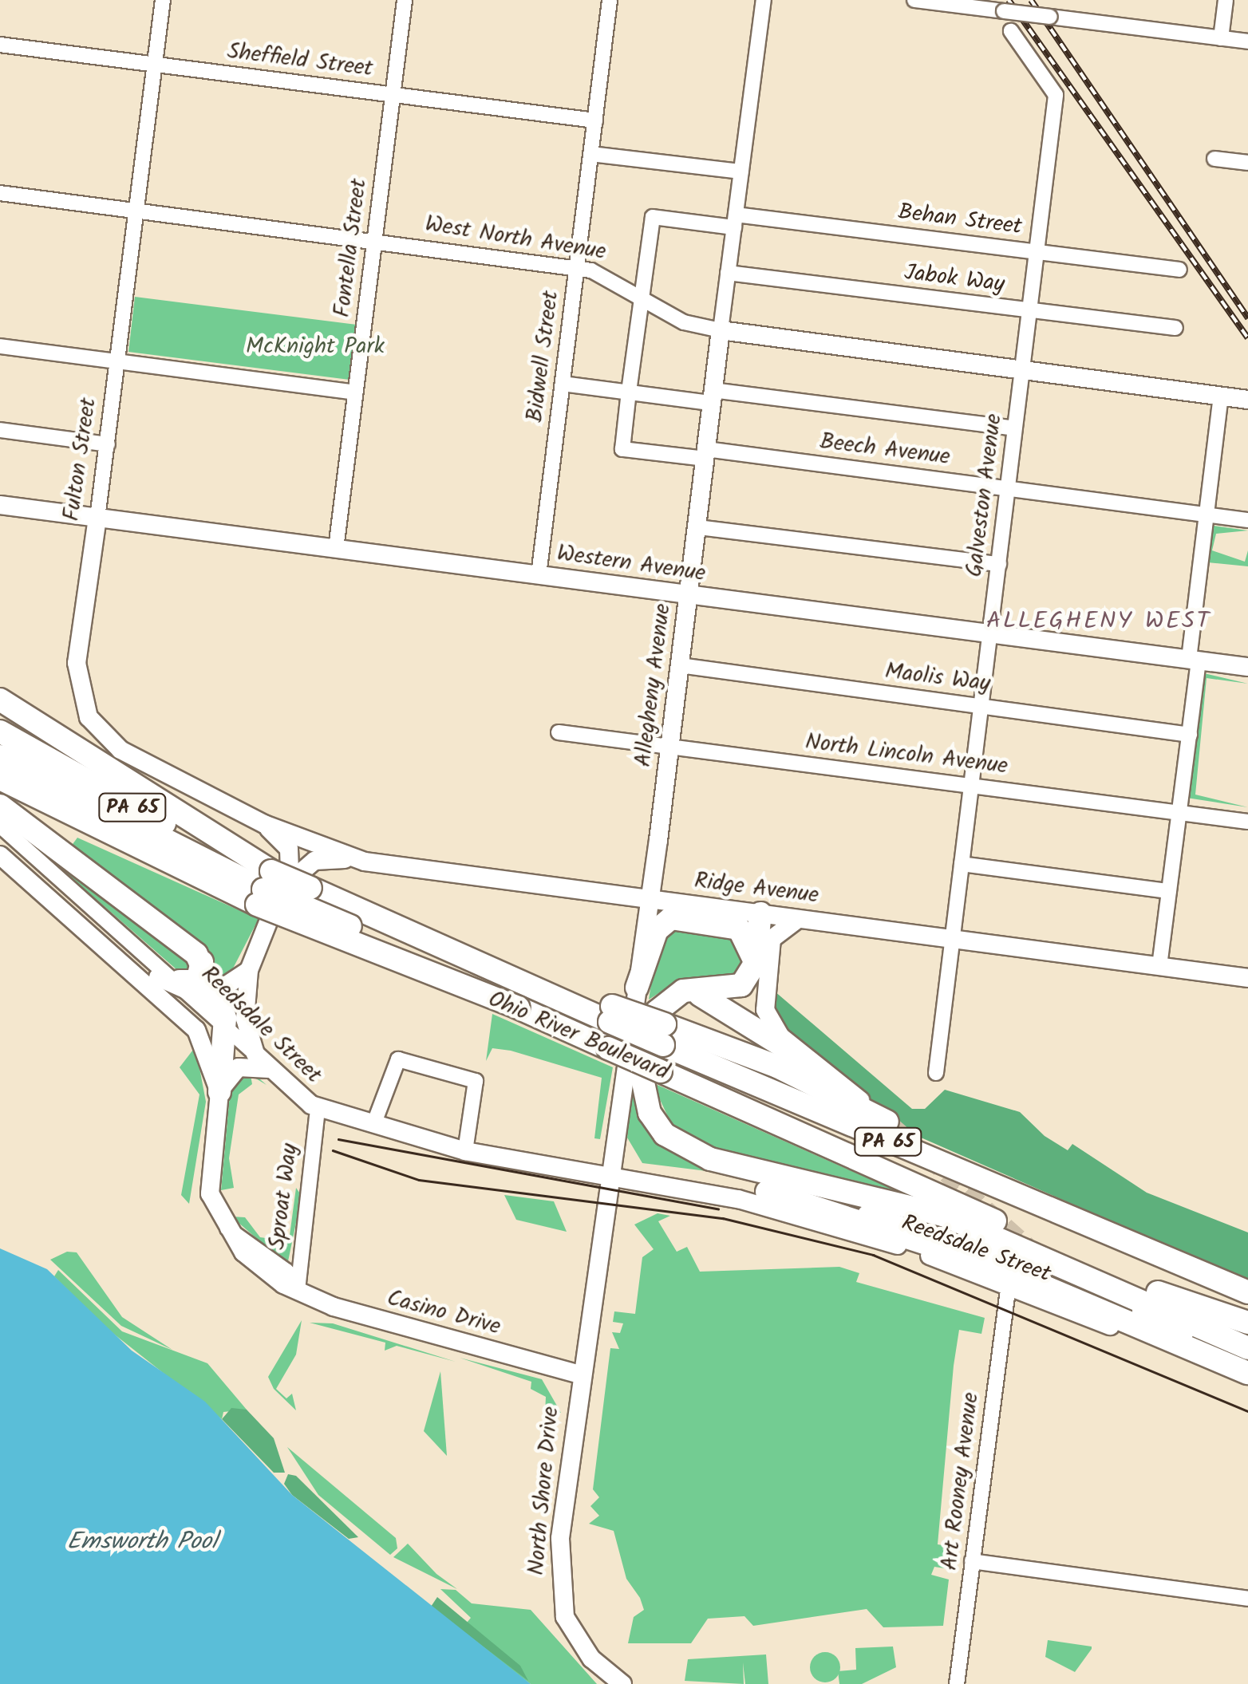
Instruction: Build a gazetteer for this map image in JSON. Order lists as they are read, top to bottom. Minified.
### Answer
{"streets":{"highway":["PA 65","Ohio River Boulevard"],"main road":["West North Avenue","Fulton Street","Western Avenue","Allegheny Avenue","Ridge Avenue","Reedsdale Street","Casino Drive","North Shore Drive"],"street":["Sheffield Street","Behan Street","Fontella Street","Jabok Way","Bidwell Street","Beech Avenue","Galveston Avenue","Maolis Way","North Lincoln Avenue","Sproat Way","Art Rooney Avenue"]},"crossings":[["Sheffield Street","Fontella Street"],["Sheffield Street","Bidwell Street"],["Sheffield Street","Fulton Street"],["Behan Street","West North Avenue"],["Behan Street","Galveston Avenue"],["Behan Street","Allegheny Avenue"],["West North Avenue","Fontella Street"],["West North Avenue","Bidwell Street"],["West North Avenue","Fulton Street"],["West North Avenue","Galveston Avenue"],["West North Avenue","Allegheny Avenue"],["Fontella Street","Western Avenue"],["Jabok Way","Galveston Avenue"],["Jabok Way","Allegheny Avenue"],["Bidwell Street","Western Avenue"],["Beech Avenue","Galveston Avenue"],["Beech Avenue","Allegheny Avenue"],["Fulton Street","Western Avenue"],["Fulton Street","Ridge Avenue"],["Galveston Avenue","Western Avenue"],["Galveston Avenue","Maolis Way"],["Galveston Avenue","North Lincoln Avenue"],["Galveston Avenue","Ridge Avenue"],["Western Avenue","Allegheny Avenue"],["Maolis Way","Allegheny Avenue"],["Allegheny Avenue","North Lincoln Avenue"],["Allegheny Avenue","Ridge Avenue"],["Allegheny Avenue","Reedsdale Street"],["Allegheny Avenue","Casino Drive"],["Allegheny Avenue","North Shore Drive"],["Reedsdale Street","Sproat Way"],["Reedsdale Street","Art Rooney Avenue"],["Sproat Way","Casino Drive"],["Casino Drive","North Shore Drive"]],"districts":["ALLEGHENY WEST"],"water":["Emsworth Pool"],"parks":["McKnight Park"]}
